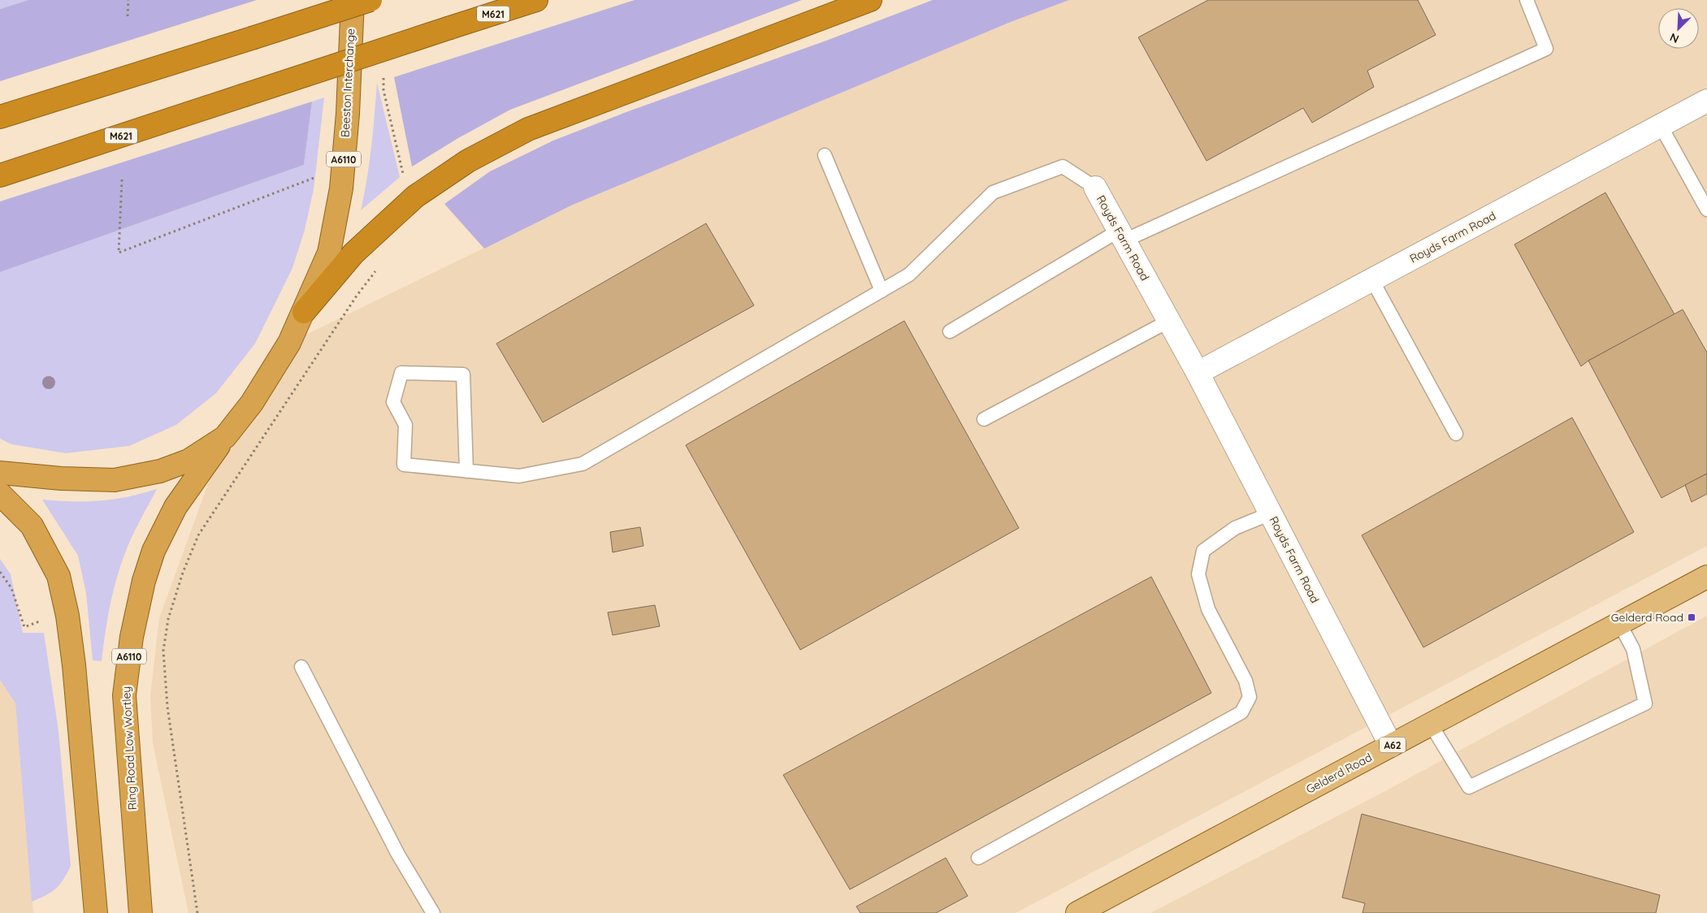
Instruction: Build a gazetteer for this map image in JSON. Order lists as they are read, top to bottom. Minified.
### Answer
{"streets":{"highway":["M621","Beeston Interchange","A6110","Ring Road Low Wortley"],"main road":["A62","Gelderd Road"],"street":["Royds Farm Road"]},"crossings":[["M621","Beeston Interchange"],["Beeston Interchange","Ring Road Low Wortley"],["Royds Farm Road","Gelderd Road"]],"places":{"transit":["Gelderd Road"]},"north":"bottom left"}
